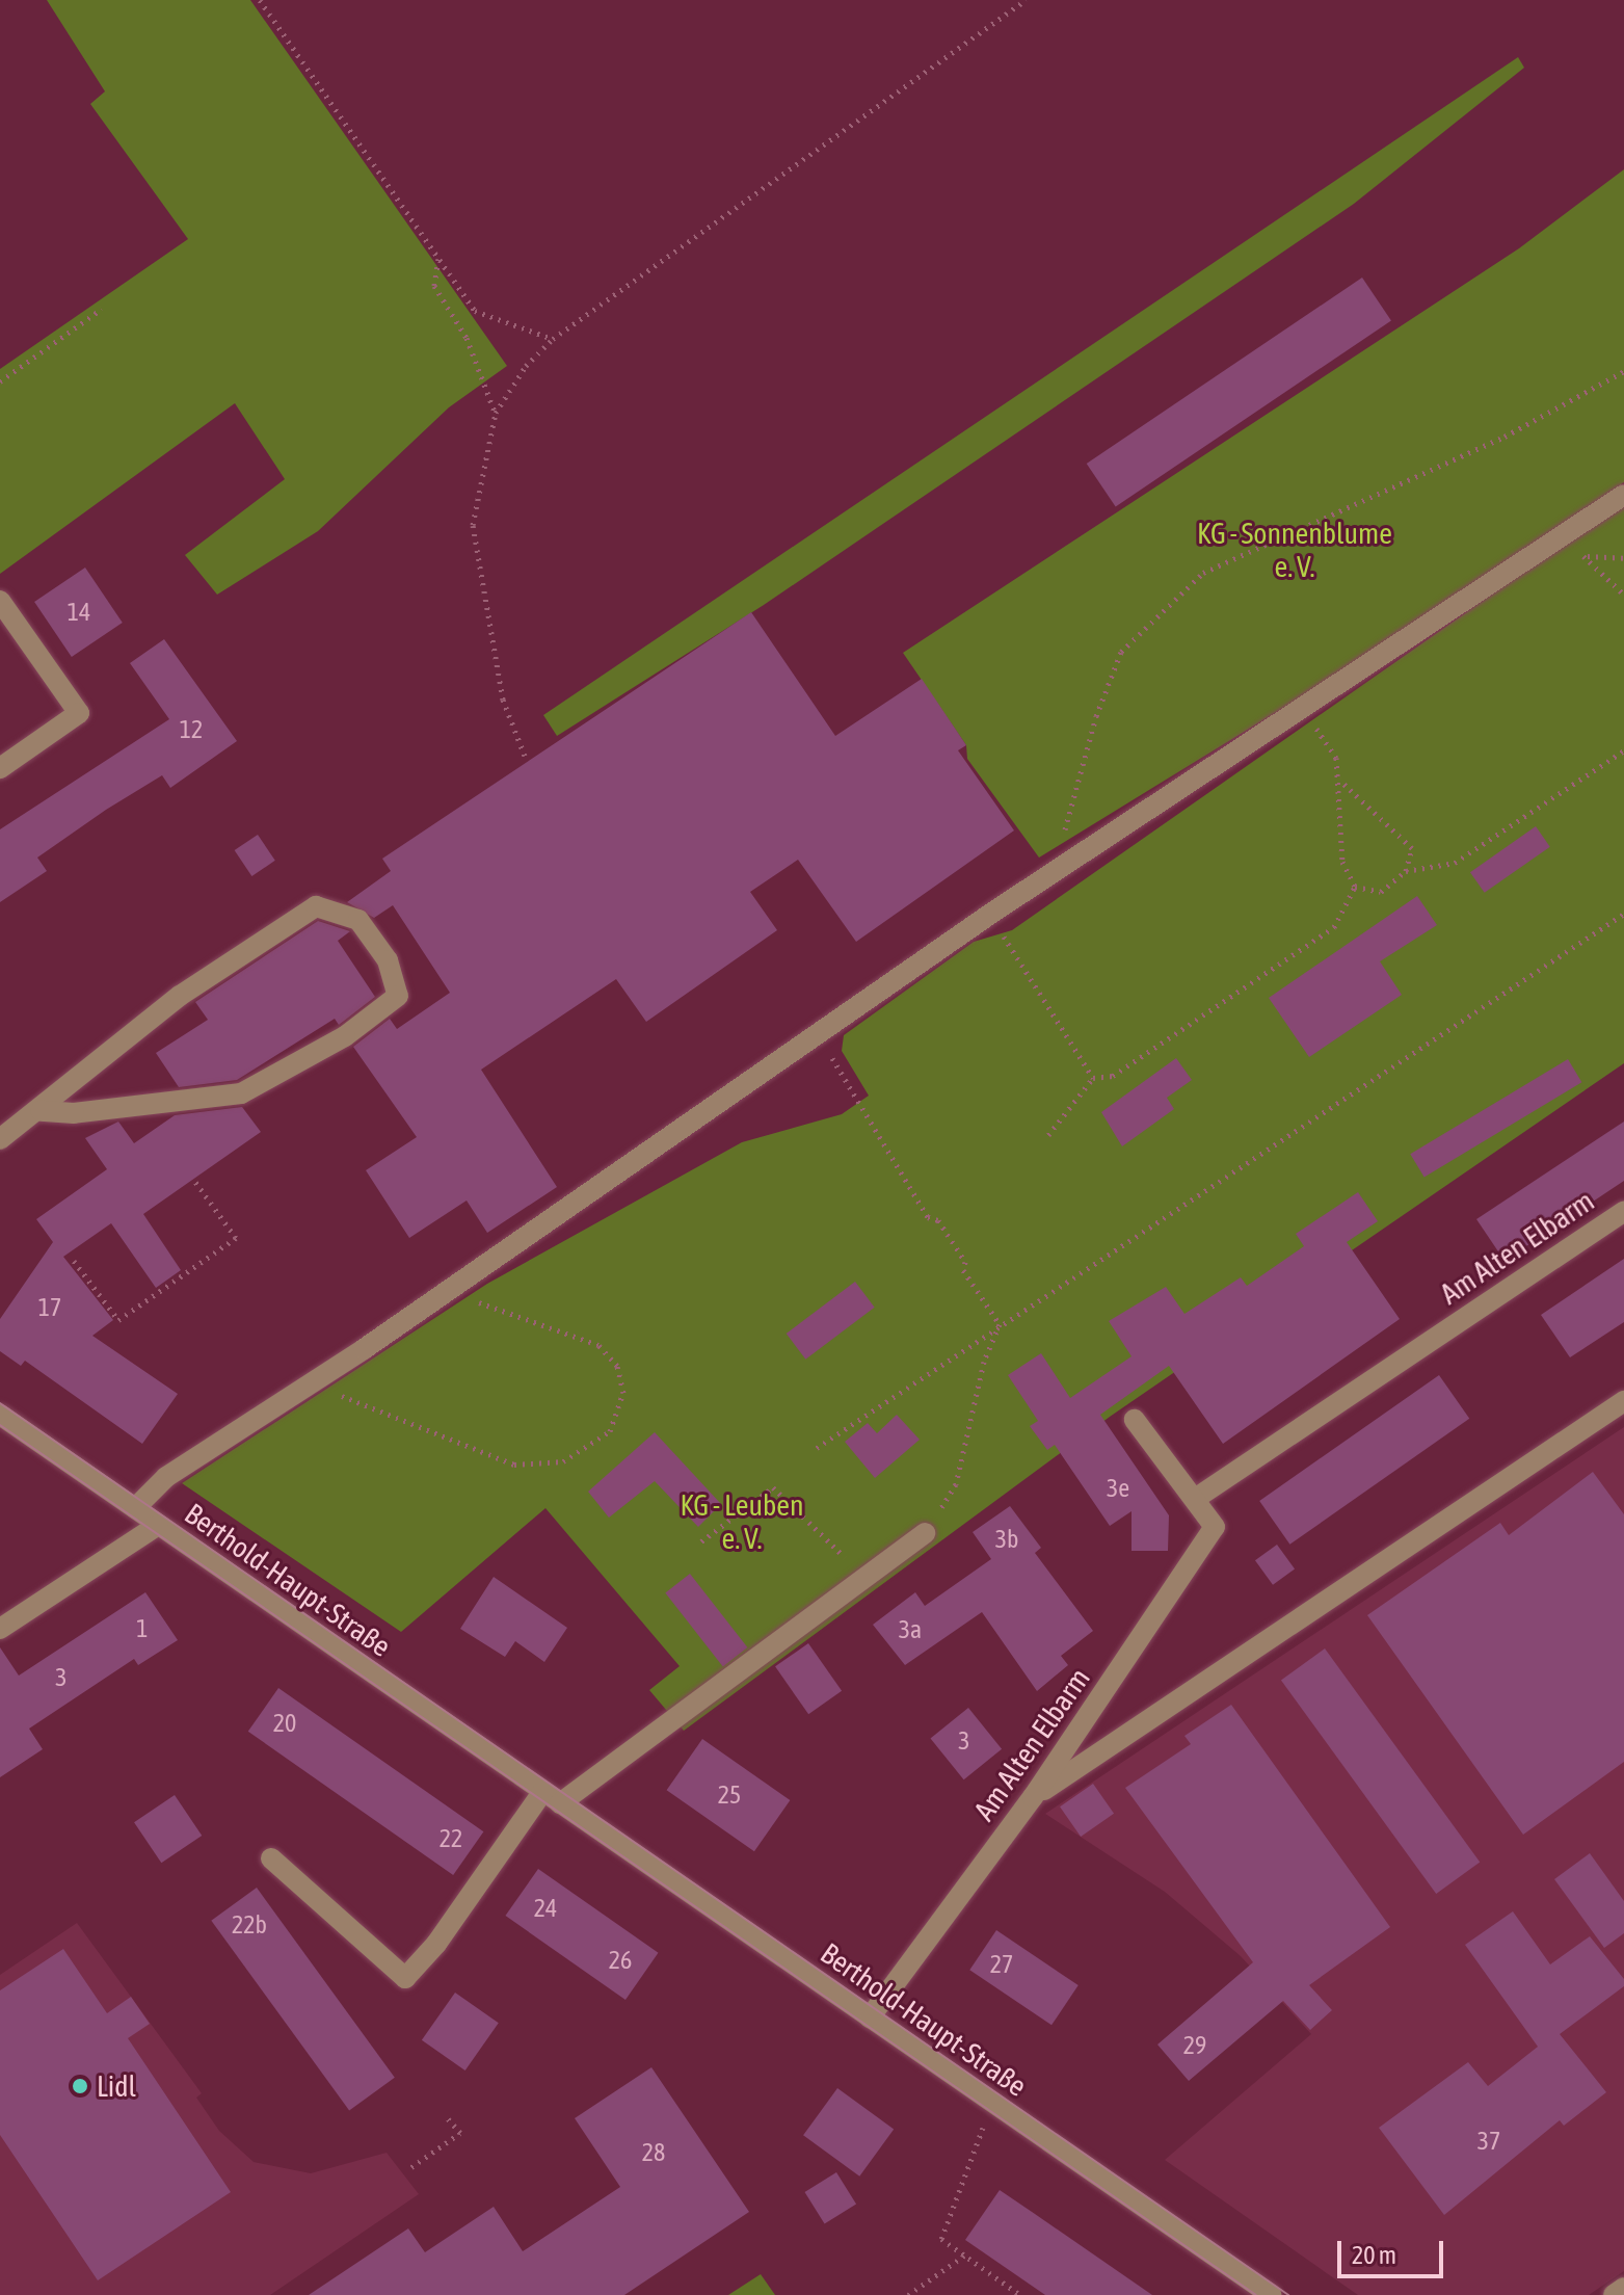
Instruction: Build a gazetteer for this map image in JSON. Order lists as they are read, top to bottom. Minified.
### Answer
{"streets":{"street":["Am Alten Elbarm","Berthold-Haupt-Straße"]},"crossings":[["Am Alten Elbarm","Berthold-Haupt-Straße"]],"parks":["KG - Sonnenblume e. V.","KG - Leuben e. V."],"places":["Lidl"],"house_numbers":["14","12","17","3e","3b","1","3a","3","20","3","25","22","24","22b","26","27","29","37","28"],"scale_bar":"20 m"}
